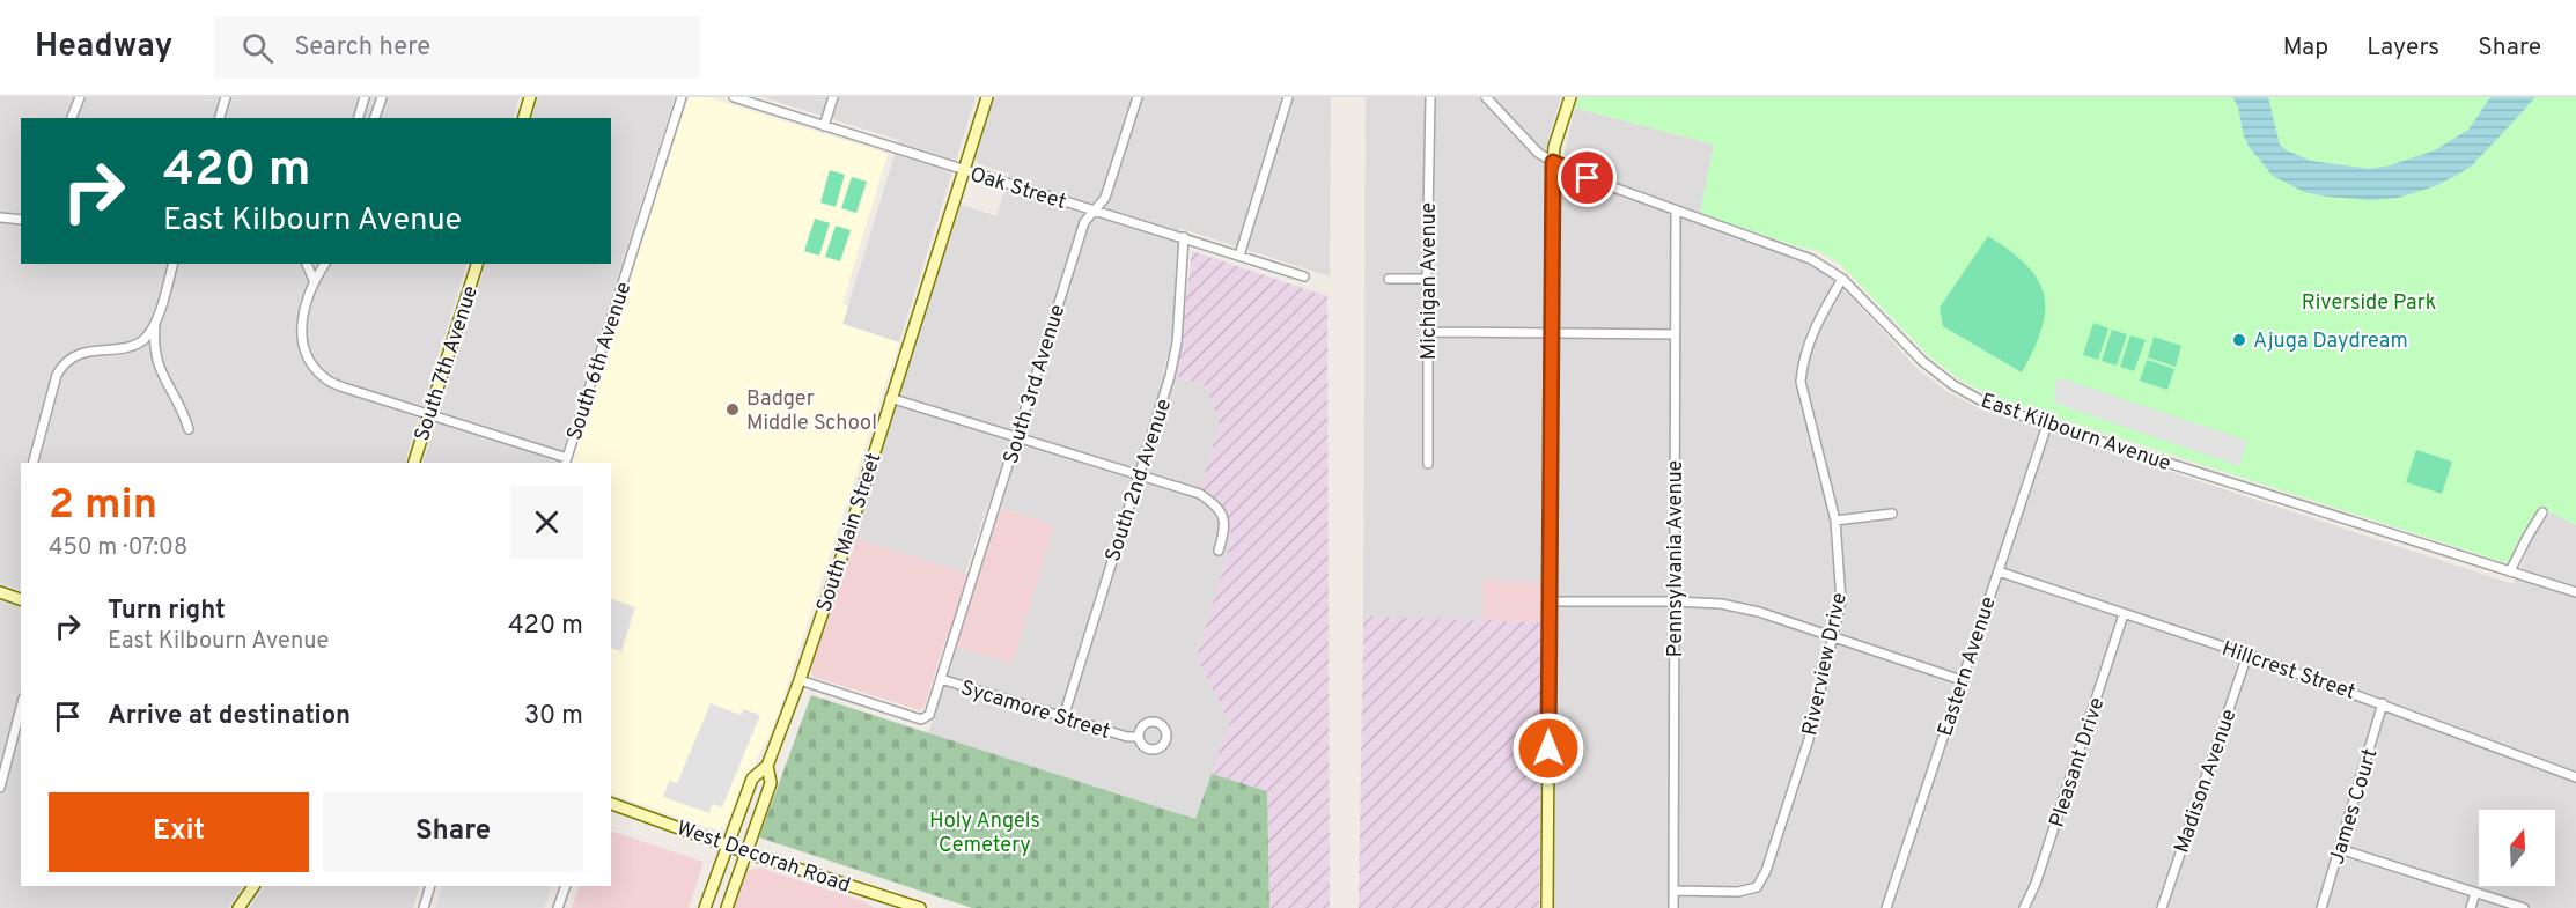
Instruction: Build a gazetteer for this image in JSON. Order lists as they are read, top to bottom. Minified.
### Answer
{"streets":{"street":["Oak Street","Michigan Avenue","South 6th Avenue","South 7th Avenue","South 3rd Avenue","East Kilbourn Avenue","South 2nd Avenue","South Main Street","Pennsylvania Avenue","Riverview Drive","Eastern Avenue","Hillcrest Street","Sycamore Street","Pleasant Drive","Madison Avenue","James Court","West Decorah Road"]},"crossings":[["Oak Street","South 3rd Avenue"],["Oak Street","South 2nd Avenue"],["Oak Street","South Main Street"],["South 3rd Avenue","Sycamore Street"],["East Kilbourn Avenue","Pennsylvania Avenue"],["East Kilbourn Avenue","Riverview Drive"],["East Kilbourn Avenue","Eastern Avenue"],["South 2nd Avenue","Sycamore Street"],["South Main Street","Sycamore Street"],["South Main Street","West Decorah Road"],["Pennsylvania Avenue","Riverview Drive"],["Eastern Avenue","Hillcrest Street"],["Hillcrest Street","Pleasant Drive"],["Hillcrest Street","Madison Avenue"],["Hillcrest Street","James Court"]],"parks":["Riverside Park","Holy Angels Cemetery"],"places":["Ajuga Daydream","Badger Middle School"],"north":"top","page":{"header":"Headway","search":"Search here","nav":["Map","Layers","Share"],"turn":["420 m","East Kilbourn Avenue"],"heading":["2 min","450 m · 07:08"],"list":[{"name":"Turn right","note":"East Kilbourn Avenue","value":"420 m"},{"name":"Arrive at destination","value":"30 m"}],"buttons":["Exit","Share"]}}
